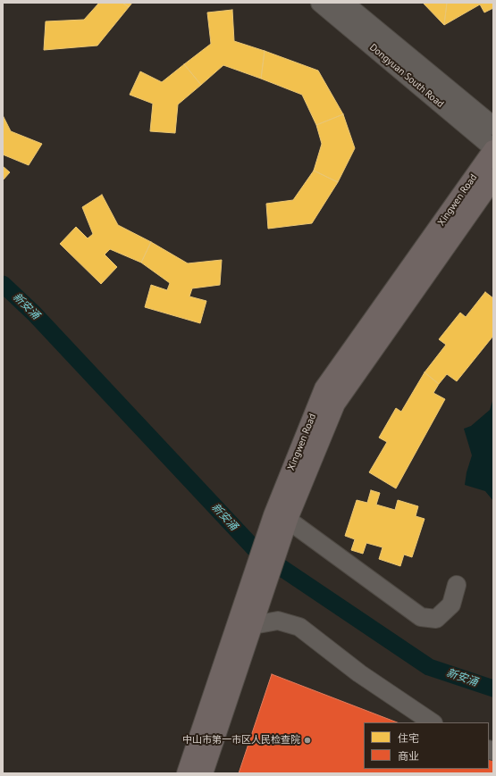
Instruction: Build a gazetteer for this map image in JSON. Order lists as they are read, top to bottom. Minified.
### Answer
{"streets":{"main road":["Xingwen Road"],"street":["Dongyuan South Road"]},"crossings":[["Dongyuan South Road","Xingwen Road"]],"water":["新安涌"],"places":["中山市第一市区人民检查院"],"legend":["住宅","商业"]}
